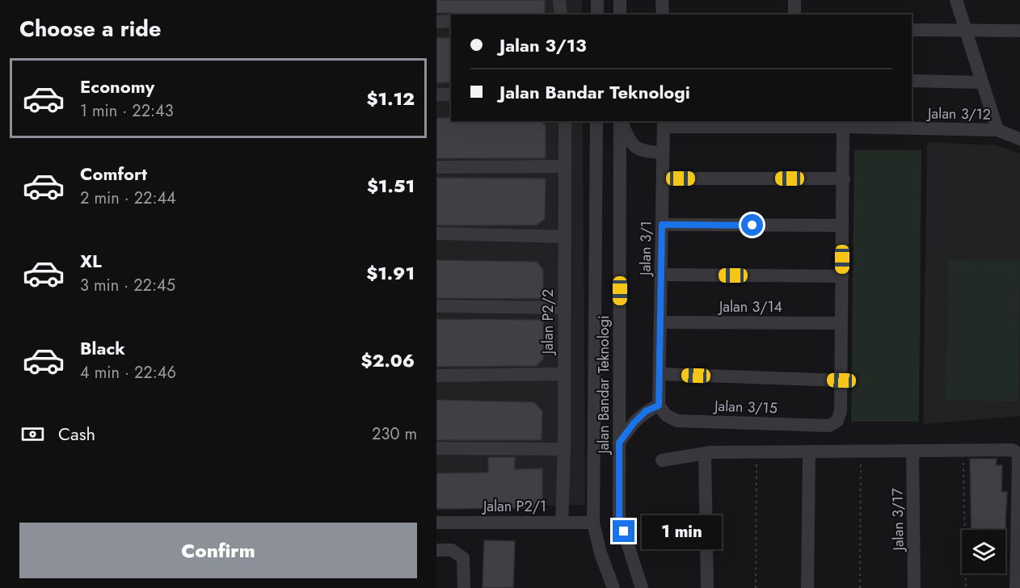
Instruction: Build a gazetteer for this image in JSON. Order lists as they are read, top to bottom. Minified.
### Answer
{"streets":{"street":["Jalan 3/12","Jalan 3/1","Jalan 3/14","Jalan P2/2","Jalan Bandar Teknologi","Jalan 3/15","Jalan P2/1","Jalan 3/17"]},"crossings":[["Jalan 3/12","Jalan 3/1"],["Jalan 3/1","Jalan 3/14"],["Jalan 3/1","Jalan 3/15"],["Jalan P2/2","Jalan P2/1"],["Jalan Bandar Teknologi","Jalan P2/1"]],"page":{"heading":"Choose a ride","banner":["Jalan 3/13","Jalan Bandar Teknologi"],"list":[{"name":"Economy","note":"1 min · 22:43","value":"$1.12"},{"name":"Comfort","note":"2 min · 22:44","value":"$1.51"},{"name":"XL","note":"3 min · 22:45","value":"$1.91"},{"name":"Black","note":"4 min · 22:46","value":"$2.06"}],"pay":["Cash","230 m"],"buttons":"Confirm","bubble":"1 min"}}
